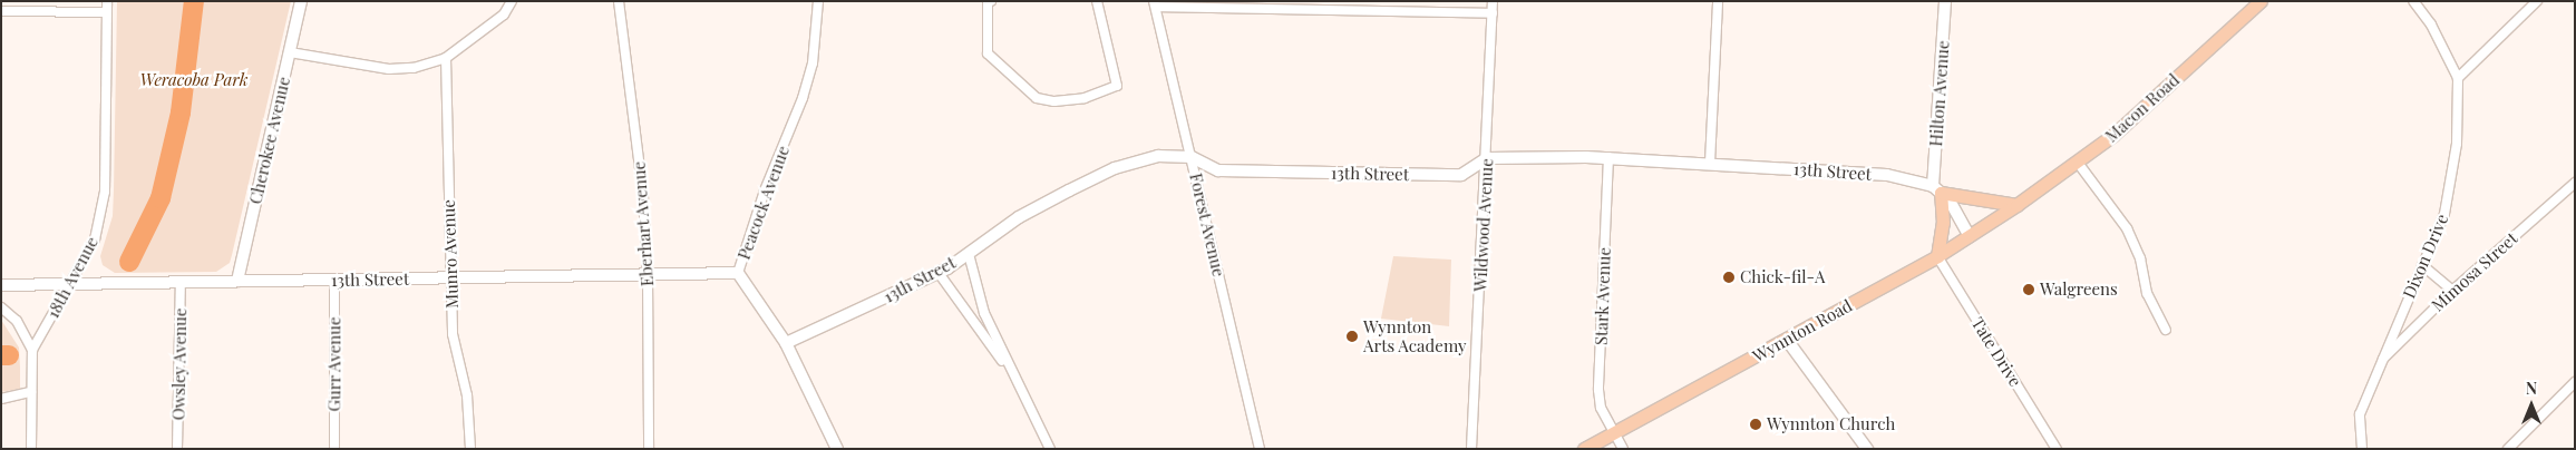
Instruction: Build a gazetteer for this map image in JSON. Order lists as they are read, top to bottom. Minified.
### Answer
{"streets":{"main road":["Hilton Avenue","Macon Road","Cherokee Avenue","13th Street","Peacock Avenue","Wynnton Road"],"street":["Eberhart Avenue","Forest Avenue","Wildwood Avenue","Munro Avenue","Dixon Drive","Mimosa Street","18th Avenue","Stark Avenue","Tate Drive","Owsley Avenue","Gurr Avenue"]},"crossings":[["Hilton Avenue","13th Street"],["Macon Road","Wynnton Road"],["Cherokee Avenue","13th Street"],["13th Street","Peacock Avenue"],["13th Street","Eberhart Avenue"],["13th Street","Forest Avenue"],["13th Street","Wildwood Avenue"],["13th Street","Munro Avenue"],["13th Street","18th Avenue"],["13th Street","Stark Avenue"],["13th Street","Owsley Avenue"],["13th Street","Gurr Avenue"],["Dixon Drive","Mimosa Street"],["Stark Avenue","Wynnton Road"],["Wynnton Road","Tate Drive"]],"parks":["Weracoba Park"],"places":["Chick-fil-A","Walgreens","Wynnton Arts Academy","Wynnton Church"],"north":"top"}
